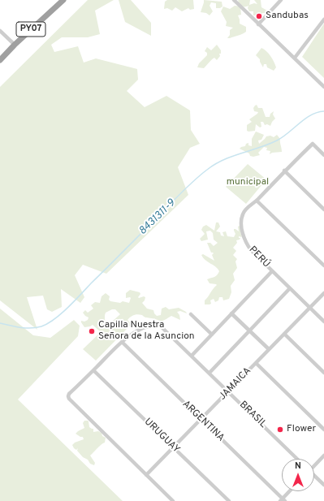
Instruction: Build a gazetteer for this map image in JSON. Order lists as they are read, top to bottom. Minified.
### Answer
{"streets":{"highway":["PY07"],"street":["PERÚ","JAMAICA","BRASIL","ARGENTINA","URUGUAY"]},"crossings":[["PERÚ","JAMAICA"],["JAMAICA","BRASIL"],["JAMAICA","ARGENTINA"],["JAMAICA","URUGUAY"],["BRASIL","ARGENTINA"]],"water":["8431311-9"],"parks":["municipal"],"places":["Sandubas","Capilla Nuestra Señora de la Asuncion","Flower"],"north":"top"}
